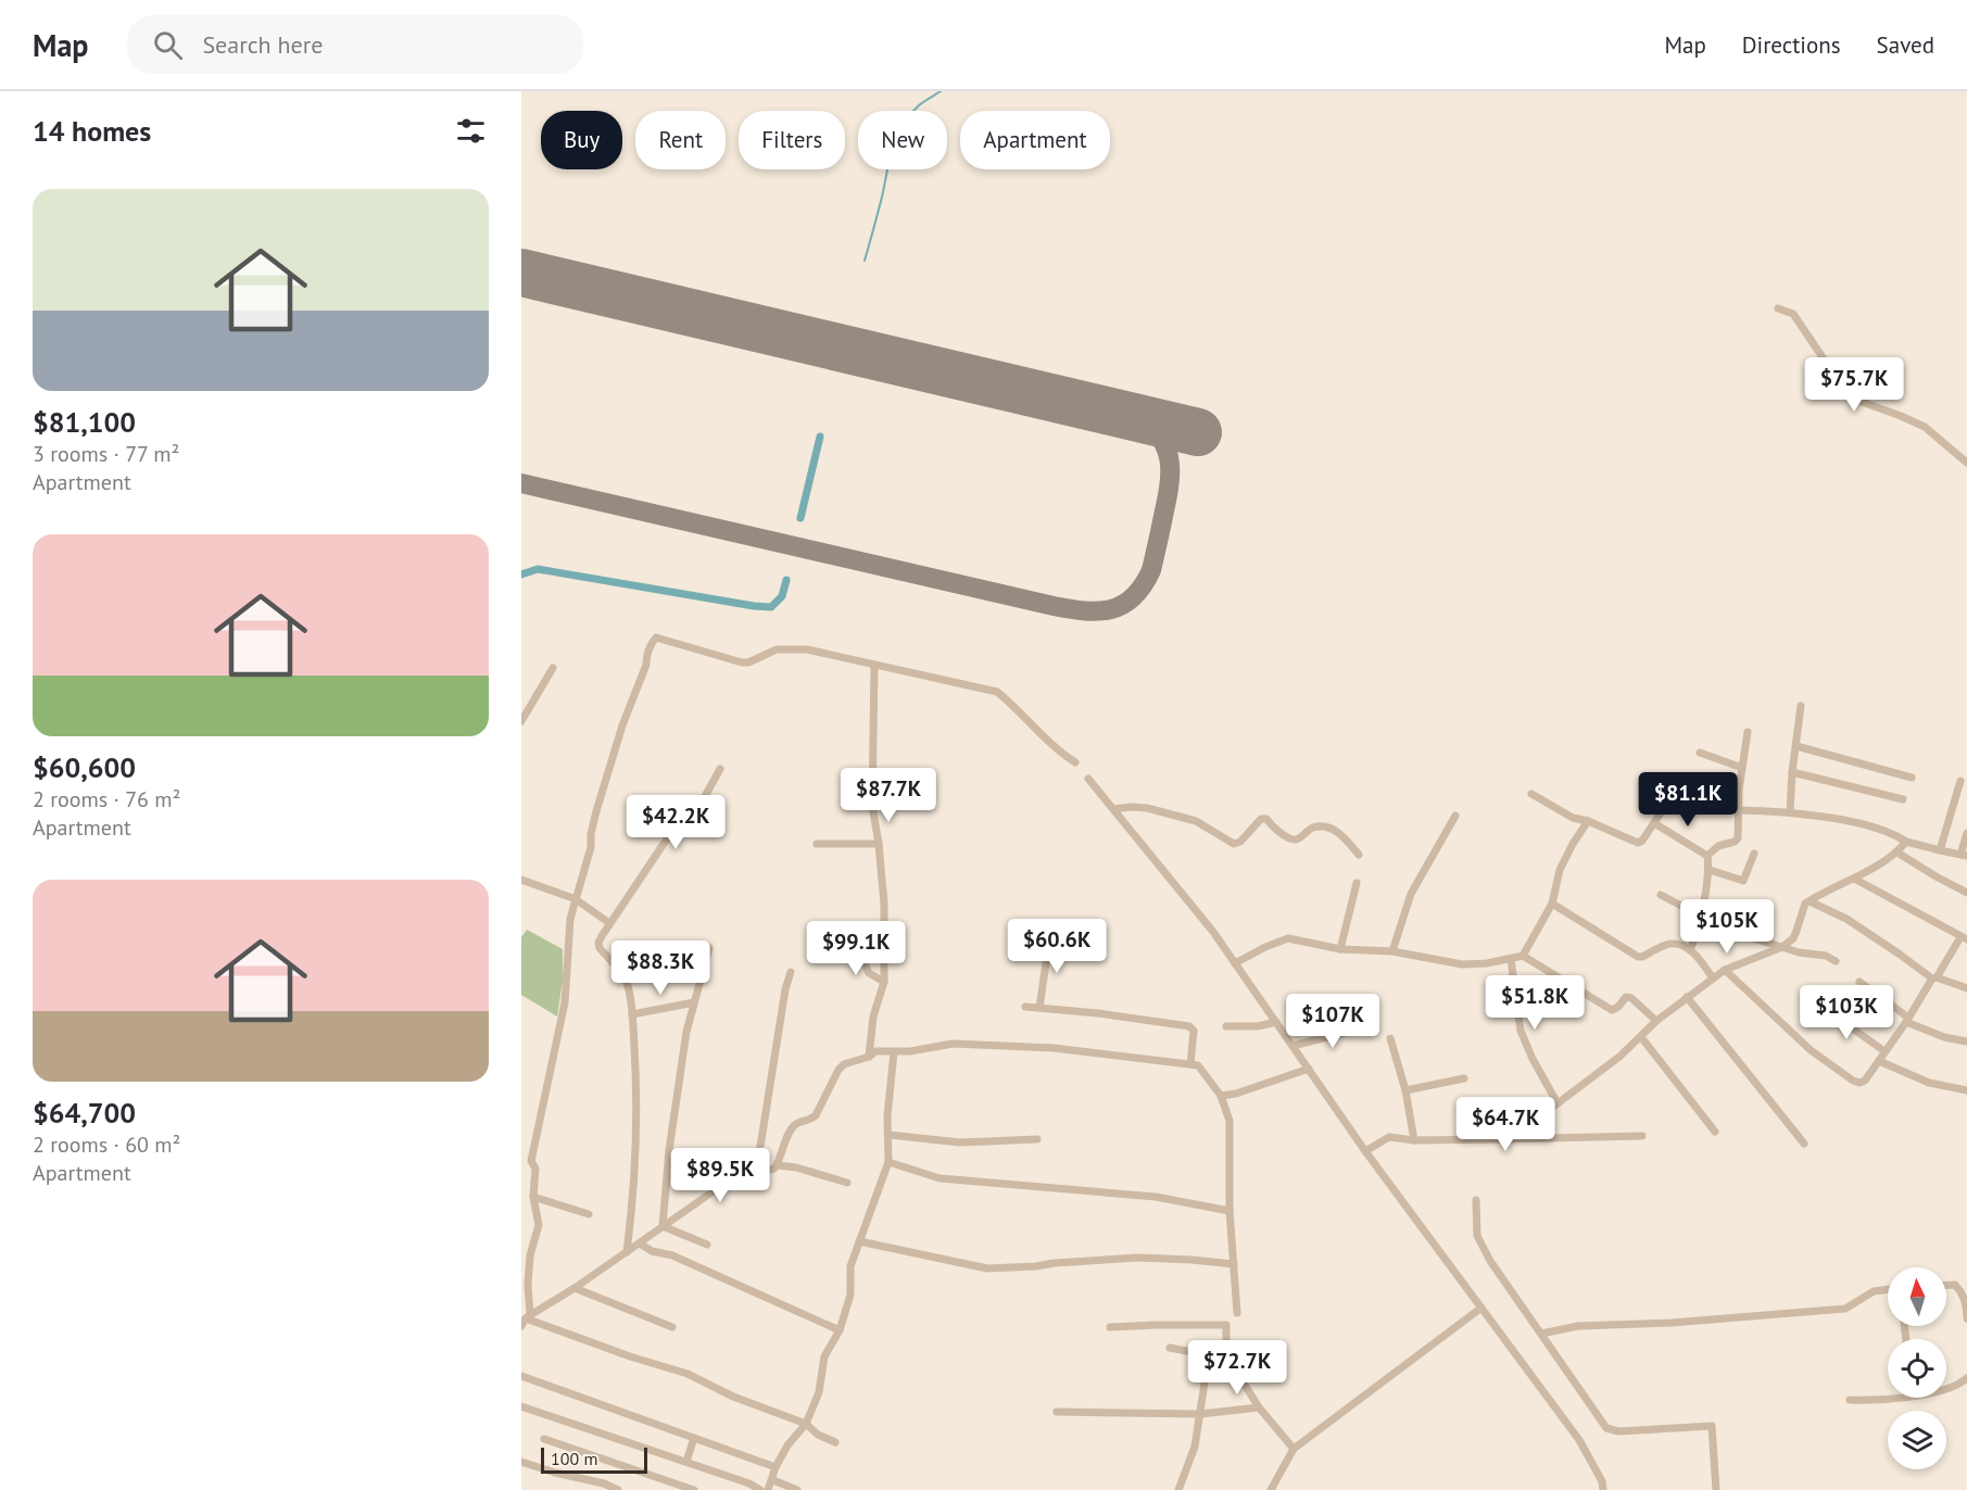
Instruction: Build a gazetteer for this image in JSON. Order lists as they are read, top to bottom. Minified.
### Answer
{"scale_bar":"100 m","north":"top","page":{"header":"Map","search":"Search here","nav":["Map","Directions","Saved"],"heading":"14 homes","chip":["Buy","Rent","Filters","New","Apartment"],"list":[{"name":"$81,100","note":"3 rooms · 77 m² · Apartment"},{"name":"$60,600","note":"2 rooms · 76 m² · Apartment"},{"name":"$64,700","note":"2 rooms · 60 m² · Apartment"}],"price":["$75.7K","$87.7K","$81.1K","$42.2K","$105K","$60.6K","$99.1K","$88.3K","$51.8K","$103K","$107K","$64.7K","$89.5K","$72.7K"],"scale":"100 m"}}
